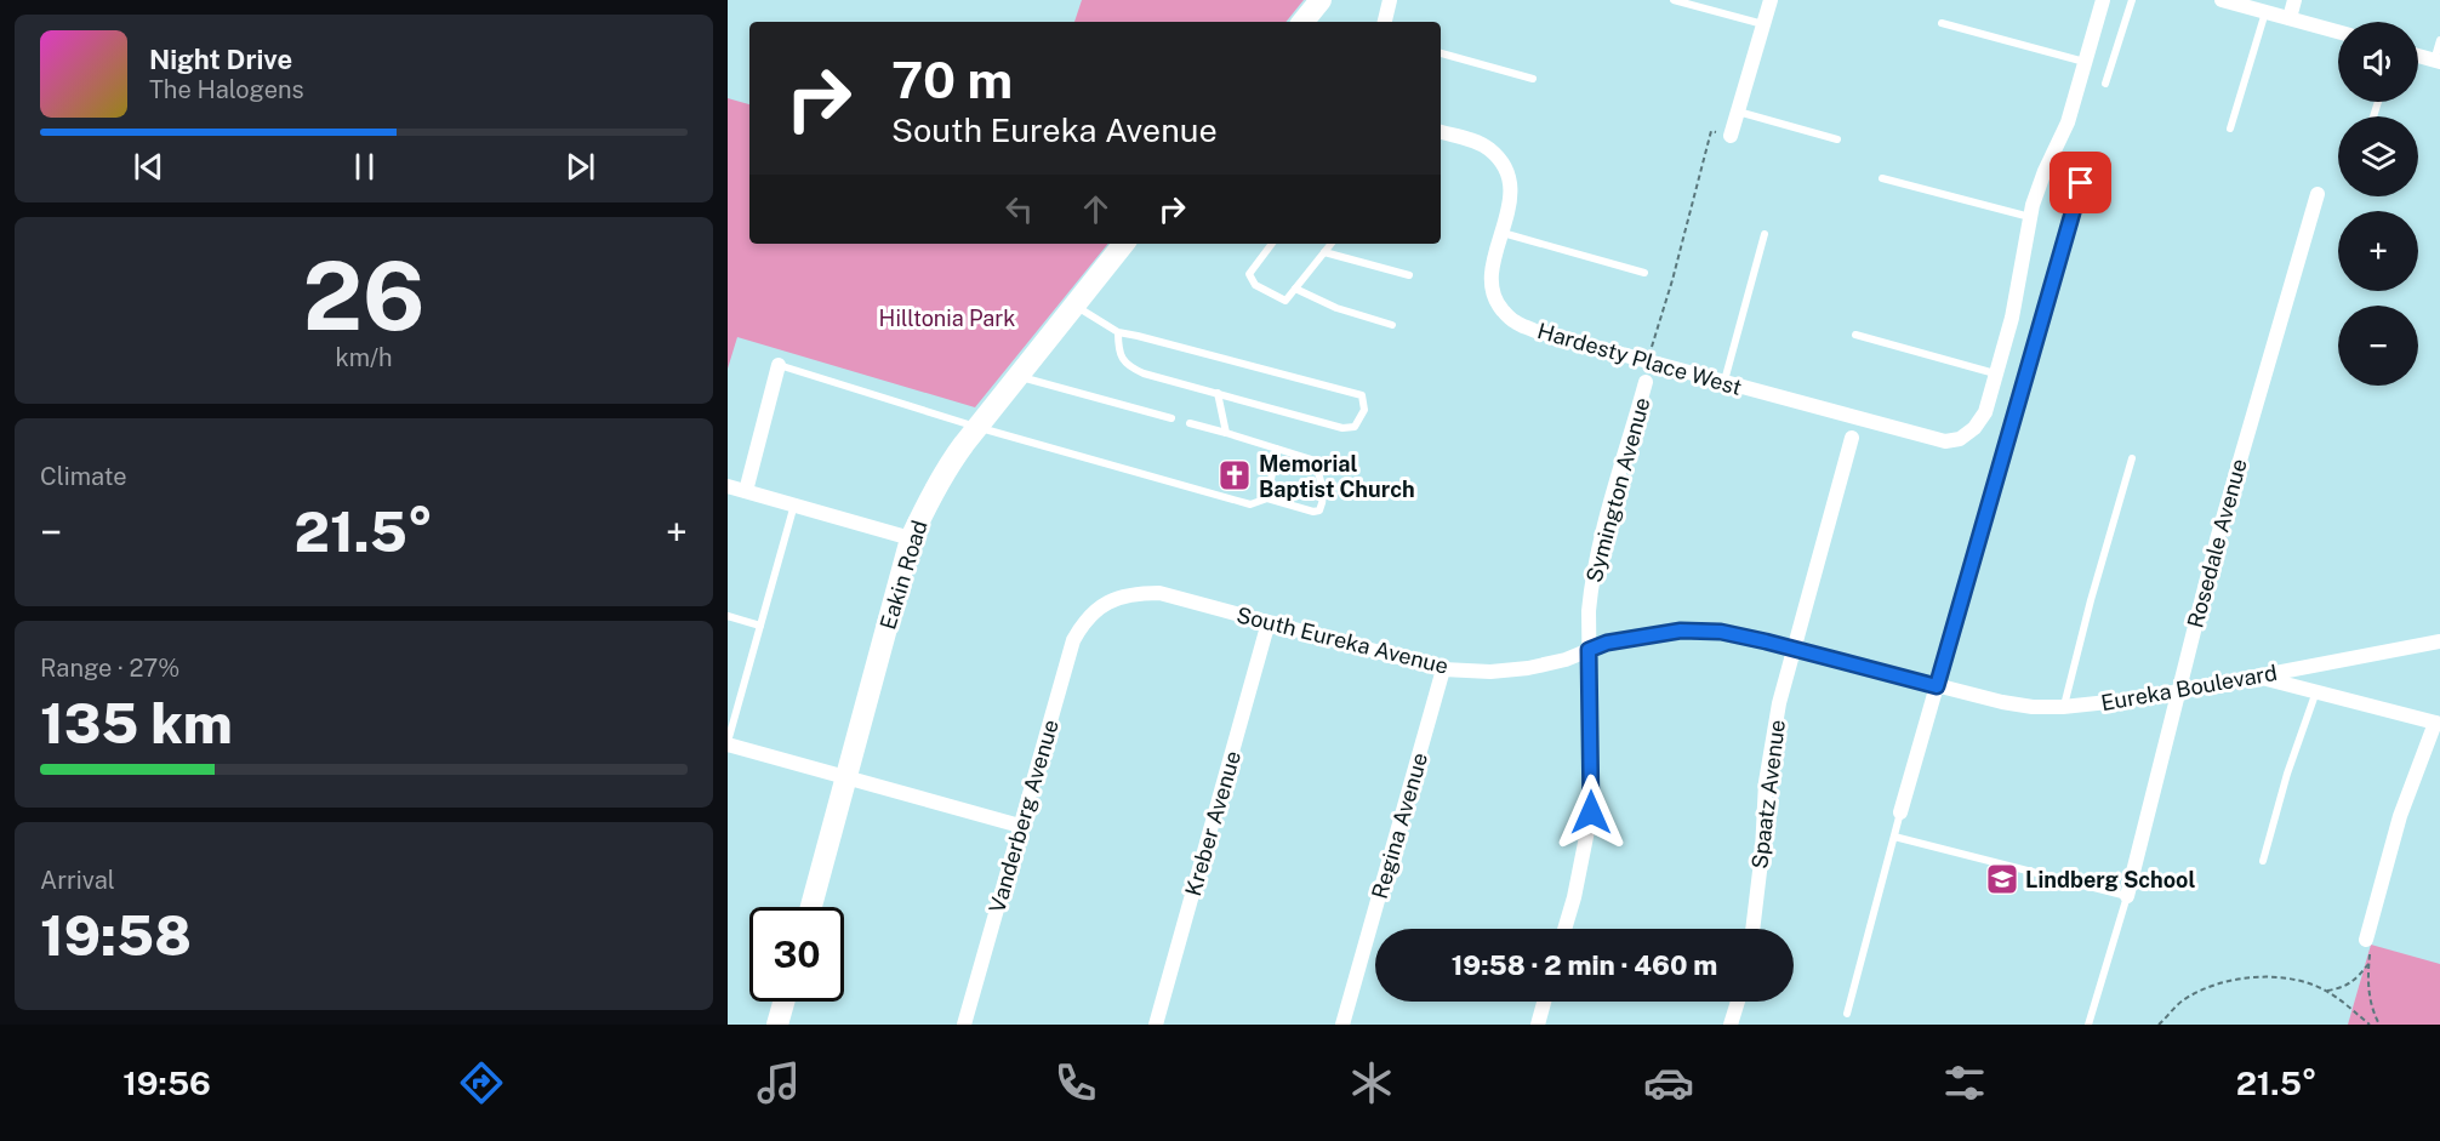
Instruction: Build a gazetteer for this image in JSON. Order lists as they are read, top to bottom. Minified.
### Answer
{"streets":{"street":["Hardesty Place West","Symington Avenue","Rosedale Avenue","Eakin Road","South Eureka Avenue","Eureka Boulevard","Spaatz Avenue","Vanderberg Avenue","Kreber Avenue","Regina Avenue"]},"crossings":[["Symington Avenue","South Eureka Avenue"],["Rosedale Avenue","Eureka Boulevard"],["South Eureka Avenue","Eureka Boulevard"],["South Eureka Avenue","Spaatz Avenue"],["South Eureka Avenue","Vanderberg Avenue"],["South Eureka Avenue","Kreber Avenue"],["South Eureka Avenue","Regina Avenue"]],"parks":["Hilltonia Park"],"places":{"church":["Memorial Baptist Church"],"school or university":["Lindberg School"]},"page":{"map_buttons":["+","−"],"turn":["70 m","South Eureka Avenue"],"song":["Night Drive","The Halogens"],"tile":[["26","km/h"],"Climate",["Range · 27%","135 km"],["Arrival","19:58"]],"heat":["−","21.5°","+"],"limit":"30","trip":"19:58 · 2 min · 460 m","tabs":["19:56","21.5°"]}}
